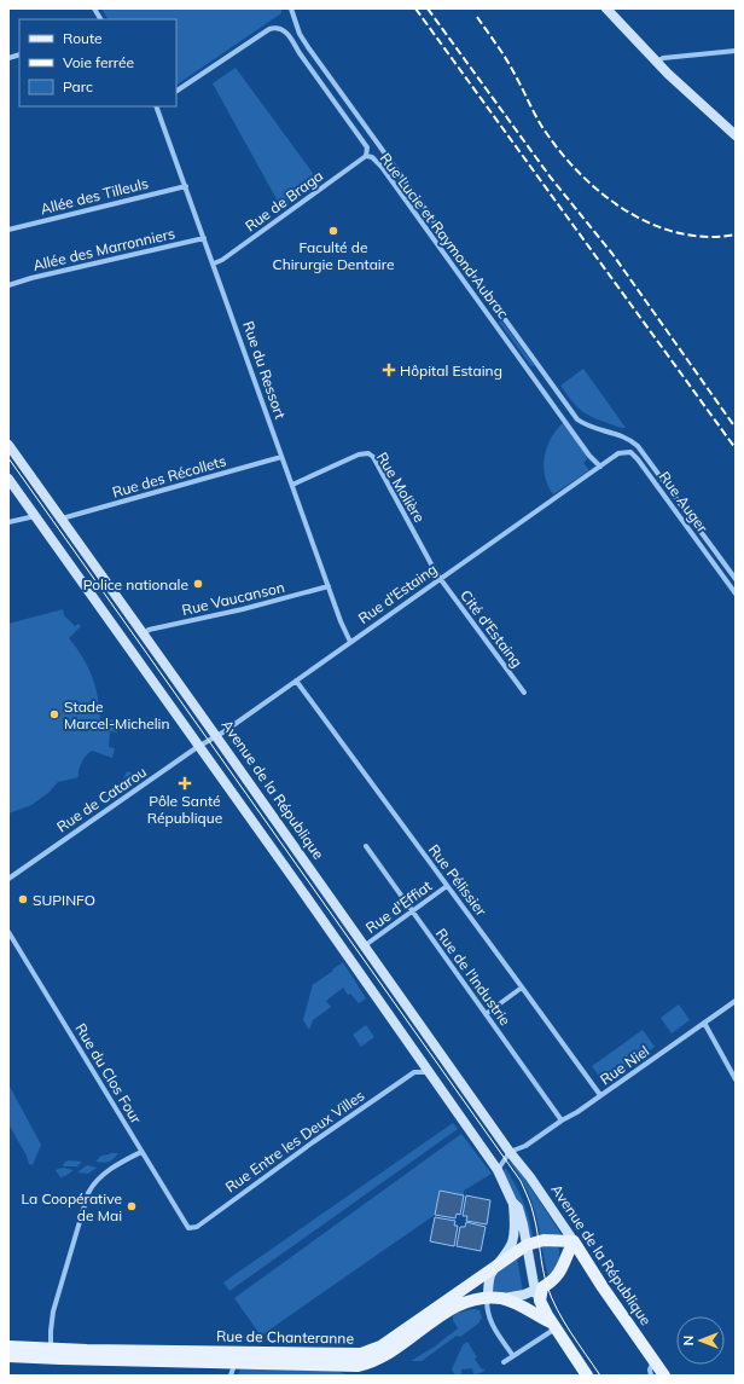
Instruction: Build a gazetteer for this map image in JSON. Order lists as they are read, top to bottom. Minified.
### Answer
{"streets":{"main road":["Avenue de la République","Rue de Chanteranne"],"street":["Allée des Tilleuls","Rue de Braga","Rue Lucie et Raymond Aubrac","Allée des Marronniers","Rue du Ressort","Rue des Récollets","Rue Molière","Rue Auger","Rue d'Estaing","Rue Vaucanson","Cité d'Estaing","Rue de Catarou","Rue Pélissier","Rue d'Effiat","Rue de l'Industrie","Rue Niel","Rue du Clos Four","Rue Entre les Deux Villes"]},"crossings":[["Allée des Tilleuls","Rue du Ressort"],["Rue de Braga","Rue Lucie et Raymond Aubrac"],["Rue de Braga","Rue du Ressort"],["Rue Lucie et Raymond Aubrac","Rue Auger"],["Rue Lucie et Raymond Aubrac","Rue d'Estaing"],["Allée des Marronniers","Rue du Ressort"],["Rue du Ressort","Rue des Récollets"],["Rue du Ressort","Rue Molière"],["Rue du Ressort","Rue d'Estaing"],["Rue du Ressort","Rue Vaucanson"],["Rue des Récollets","Avenue de la République"],["Rue Molière","Rue d'Estaing"],["Rue Molière","Cité d'Estaing"],["Rue Auger","Rue d'Estaing"],["Rue d'Estaing","Cité d'Estaing"],["Rue d'Estaing","Avenue de la République"],["Rue d'Estaing","Rue de Catarou"],["Rue d'Estaing","Rue Pélissier"],["Rue Vaucanson","Avenue de la République"],["Avenue de la République","Rue de Catarou"],["Avenue de la République","Rue d'Effiat"],["Avenue de la République","Rue Niel"],["Avenue de la République","Rue de Chanteranne"],["Rue Pélissier","Rue d'Effiat"],["Rue Pélissier","Rue Niel"],["Rue d'Effiat","Rue de l'Industrie"],["Rue de l'Industrie","Rue Niel"],["Rue du Clos Four","Rue Entre les Deux Villes"]],"places":{"other":["Faculté de Chirurgie Dentaire","Police nationale","Stade Marcel-Michelin","SUPINFO","La Coopérative de Mai"],"health":["Hôpital Estaing","Pôle Santé République"]},"legend":["Route","Voie ferrée","Parc"],"north":"left"}
